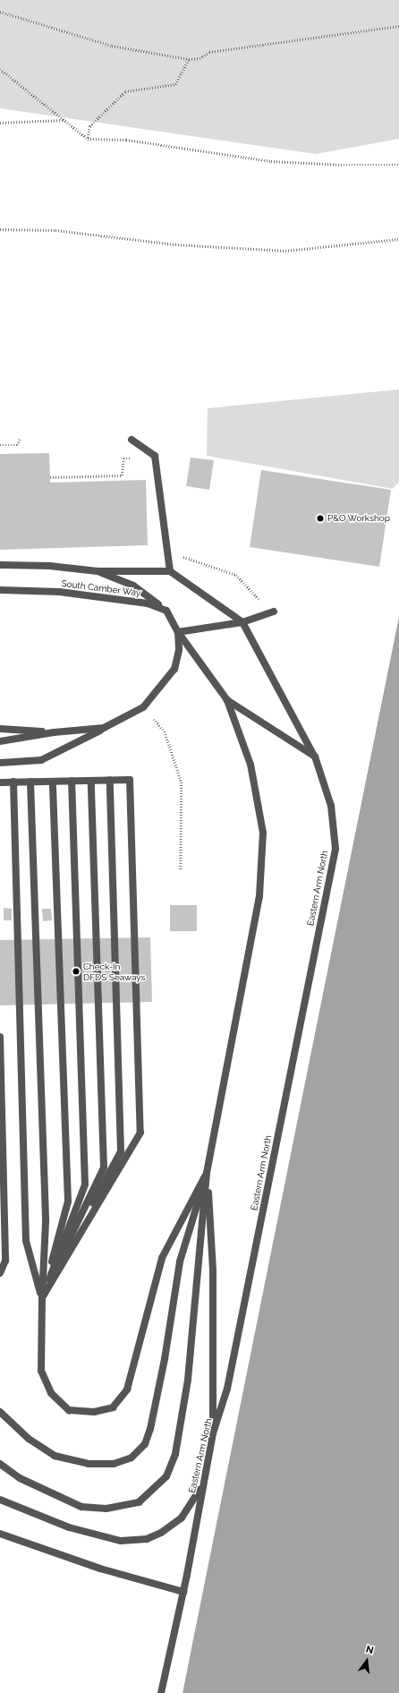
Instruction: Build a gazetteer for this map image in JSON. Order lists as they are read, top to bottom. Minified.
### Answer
{"streets":{"lane":["South Camber Way","Eastern Arm North"]},"places":["P&O Workshop","Check-In DFDS Seaways"],"north":"top"}
